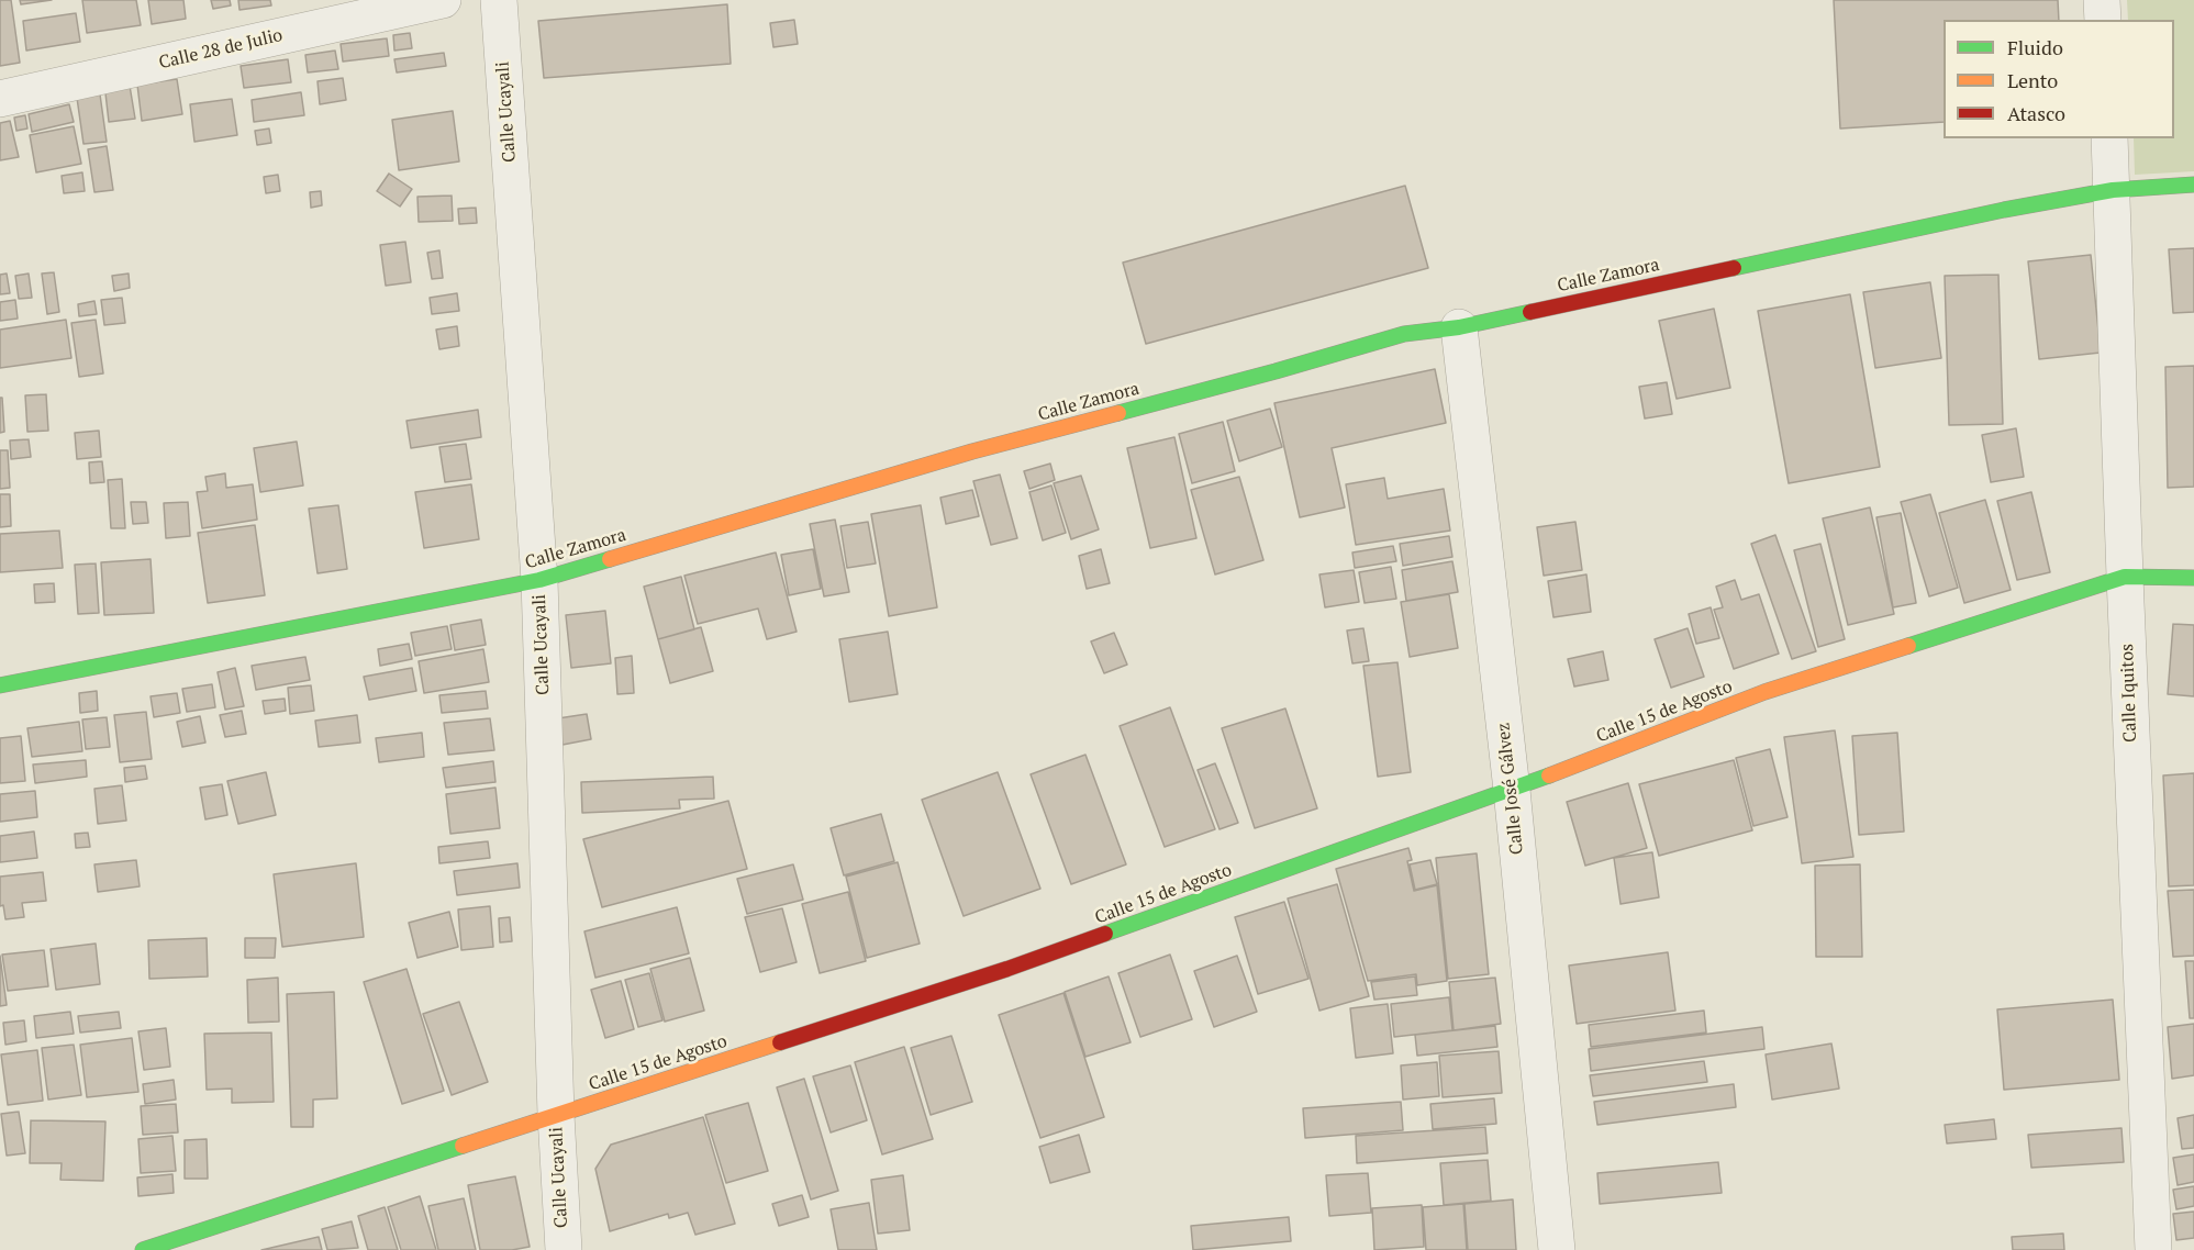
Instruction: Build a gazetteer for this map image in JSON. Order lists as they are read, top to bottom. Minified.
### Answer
{"streets":{"street":["Calle 28 de Julio","Calle Ucayali","Calle Zamora","Calle Iquitos","Calle 15 de Agosto","Calle José Gálvez"]},"crossings":[["Calle Ucayali","Calle Zamora"],["Calle Ucayali","Calle 15 de Agosto"],["Calle Zamora","Calle Iquitos"],["Calle Zamora","Calle José Gálvez"],["Calle Iquitos","Calle 15 de Agosto"],["Calle 15 de Agosto","Calle José Gálvez"]],"legend":["Fluido","Lento","Atasco"]}
